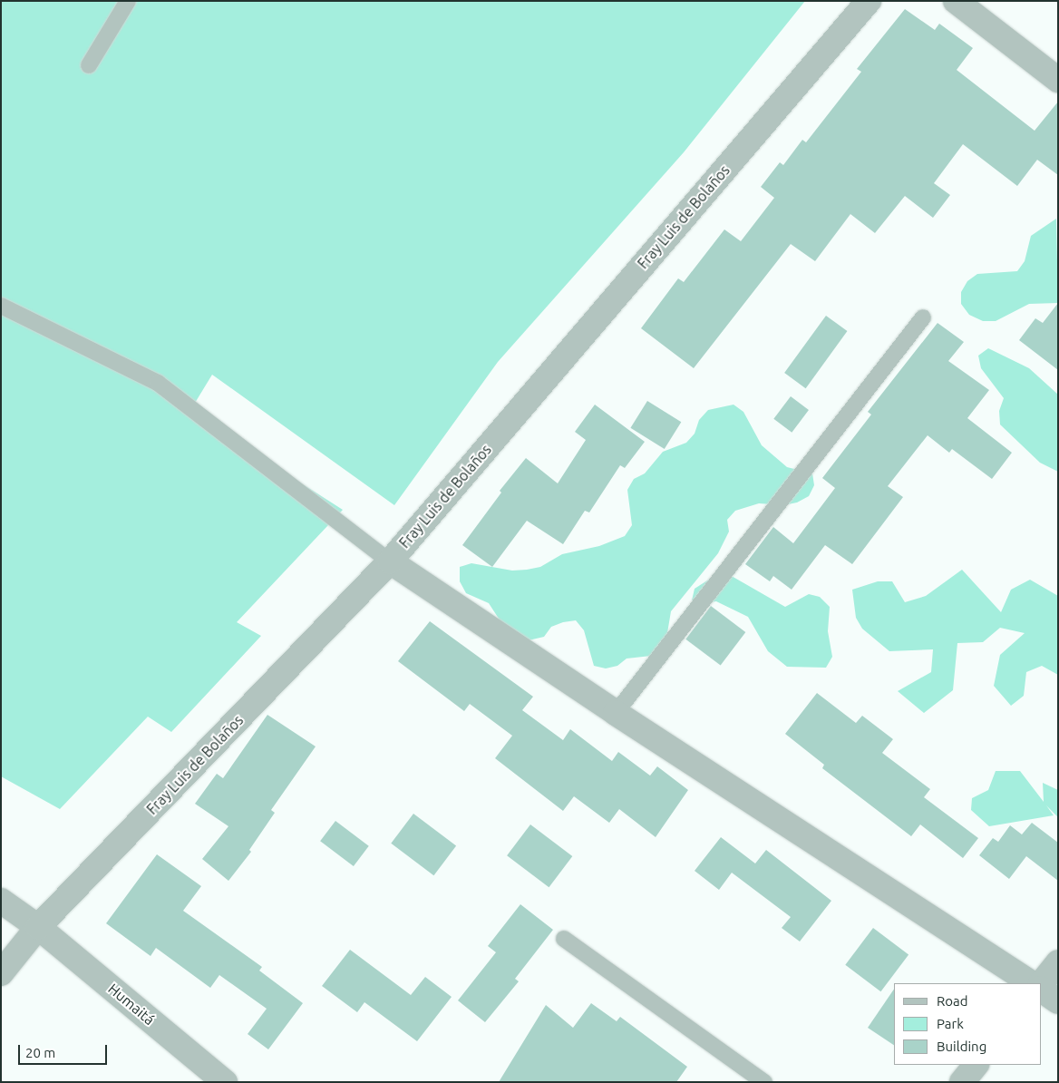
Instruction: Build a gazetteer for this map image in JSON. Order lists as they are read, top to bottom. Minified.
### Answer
{"streets":{"street":["Fray Luis de Bolaños","Humaitá"]},"crossings":[["Fray Luis de Bolaños","Humaitá"]],"legend":["Road","Park","Building"],"scale_bar":"20 m"}
